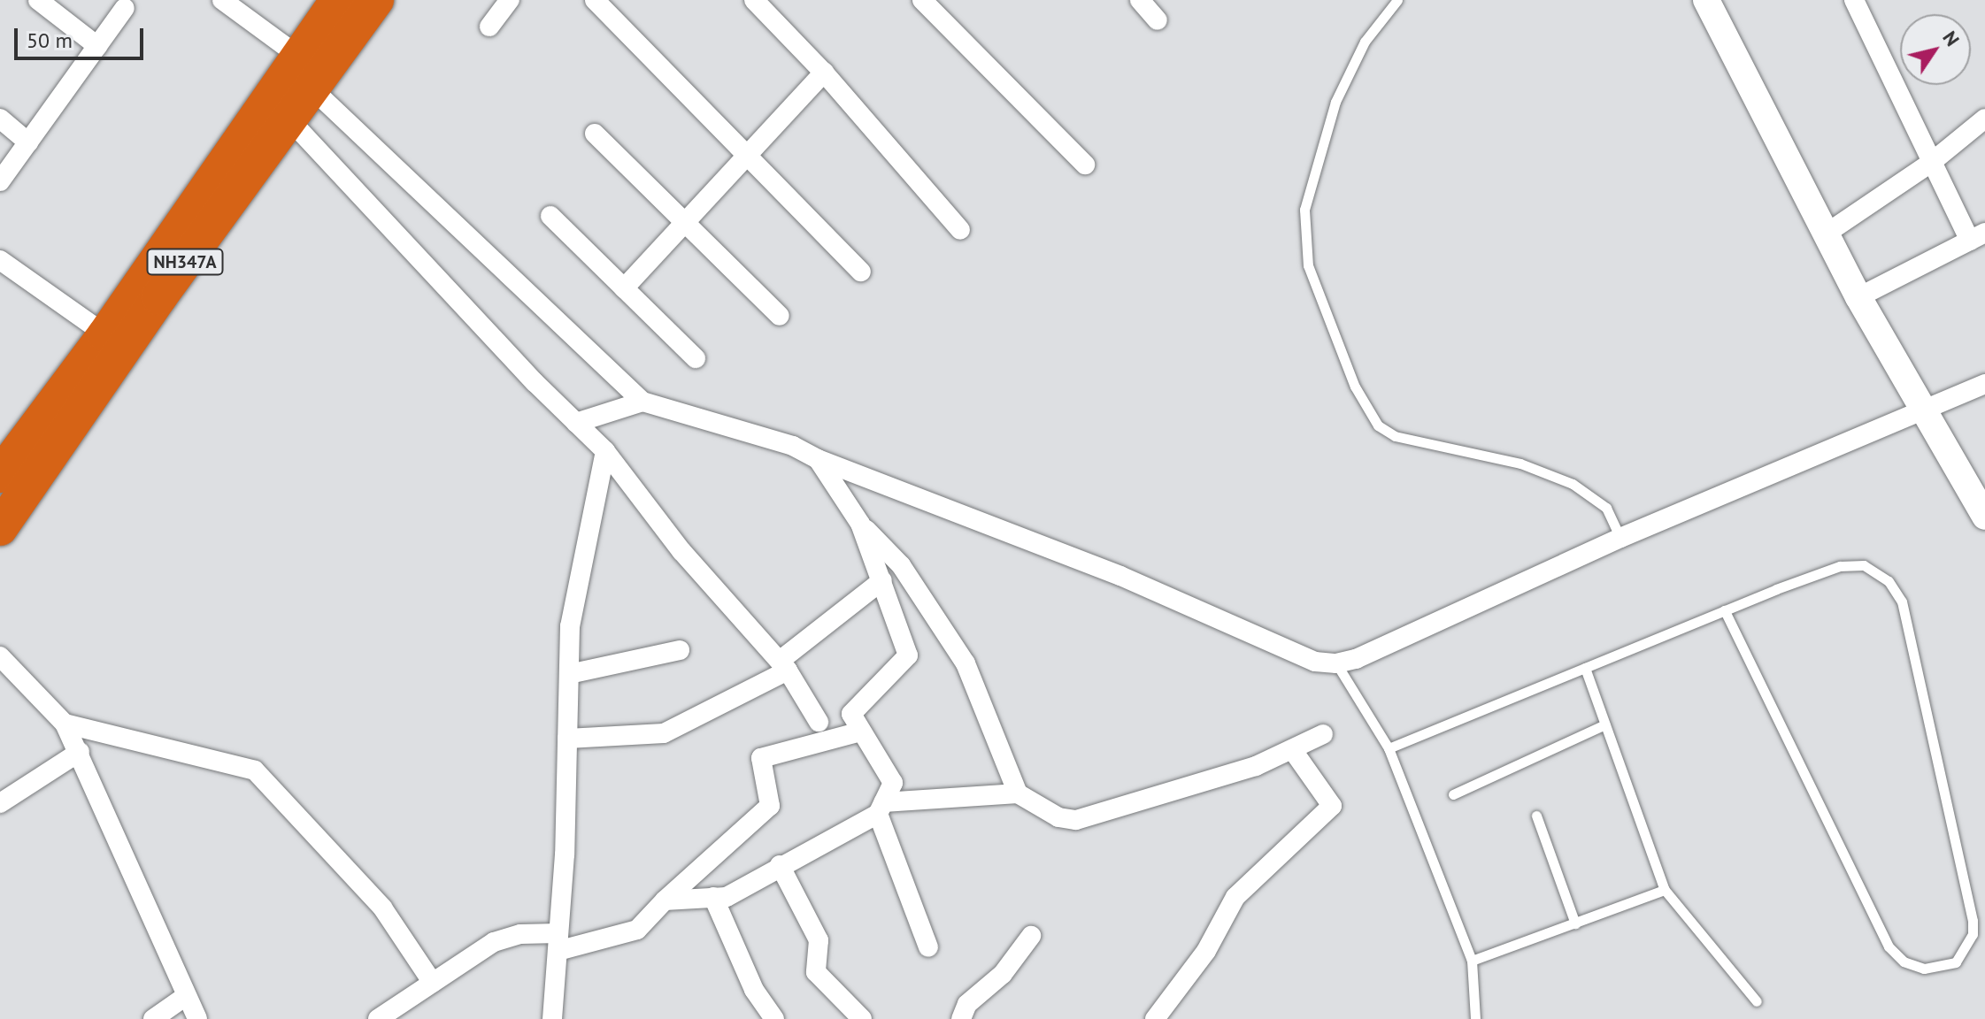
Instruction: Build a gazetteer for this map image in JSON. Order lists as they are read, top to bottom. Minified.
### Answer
{"streets":{"highway":["NH347A"]},"scale_bar":"50 m","north":"top right"}
